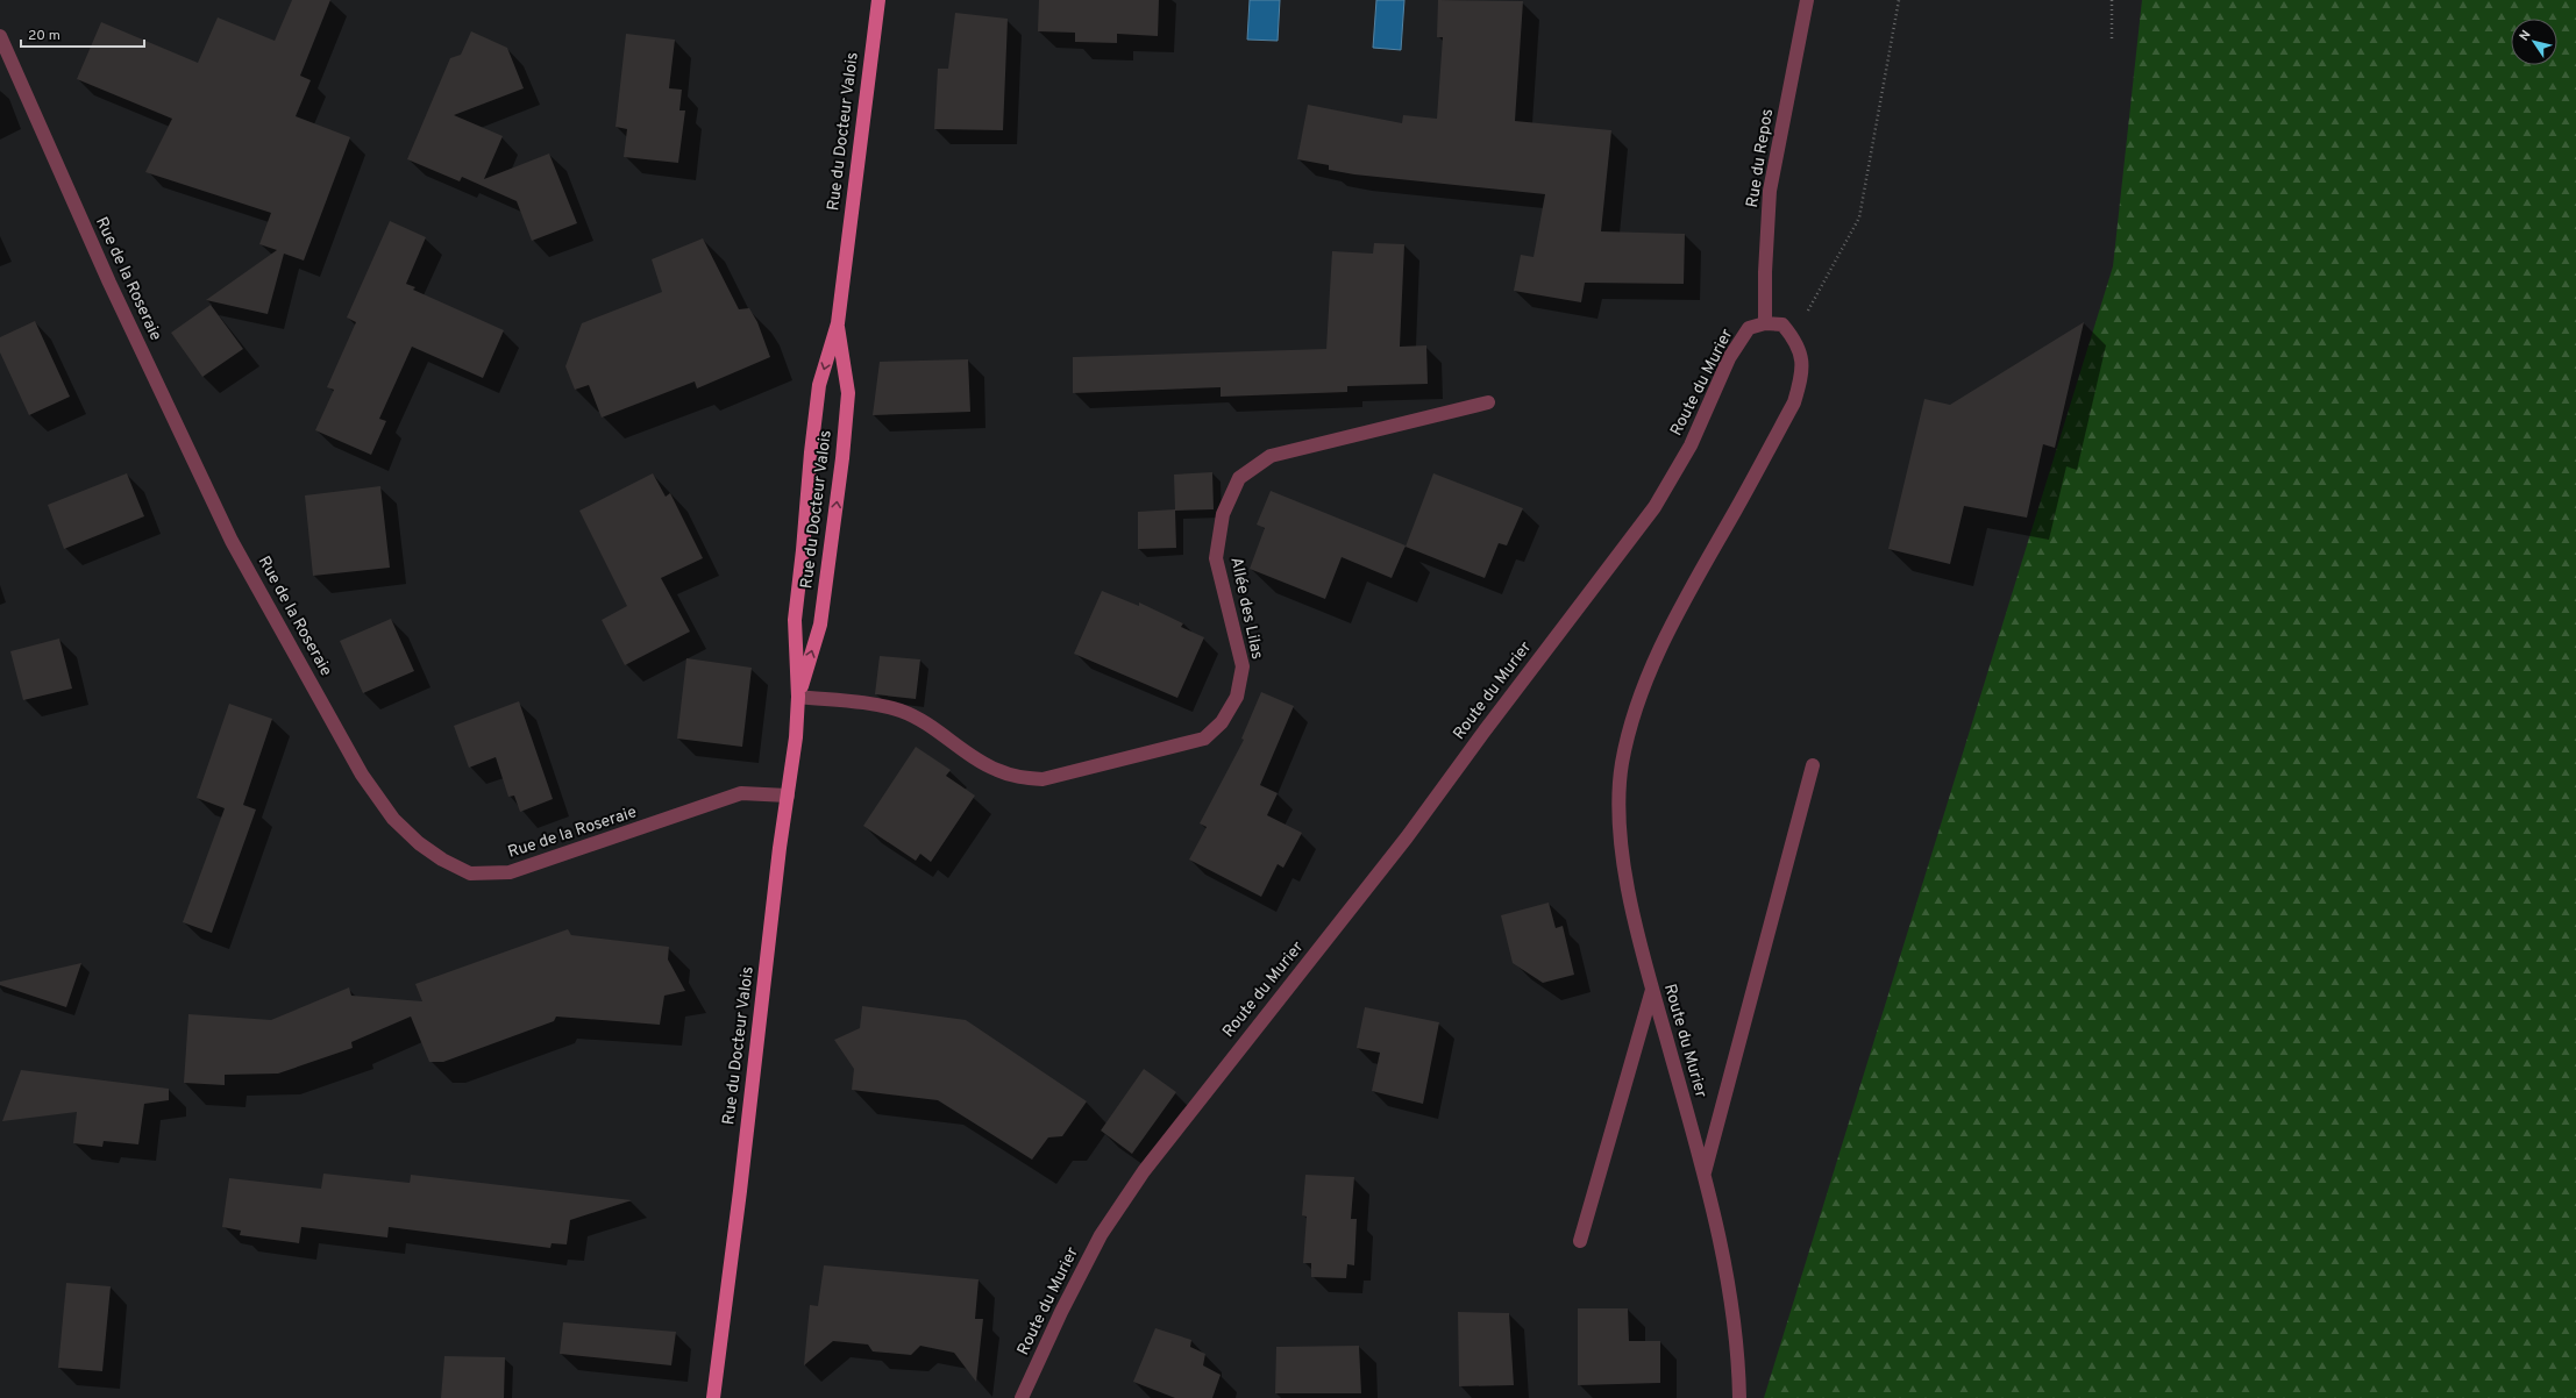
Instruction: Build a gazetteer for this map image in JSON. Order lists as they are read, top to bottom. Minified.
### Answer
{"streets":{"main road":["Rue du Docteur Valois"],"street":["Rue du Repos","Rue de la Roseraie","Route du Murier","Allée des Lilas"]},"crossings":[["Rue du Docteur Valois","Rue de la Roseraie"],["Rue du Docteur Valois","Allée des Lilas"],["Rue du Repos","Route du Murier"]],"scale_bar":"20 m","north":"top left"}
